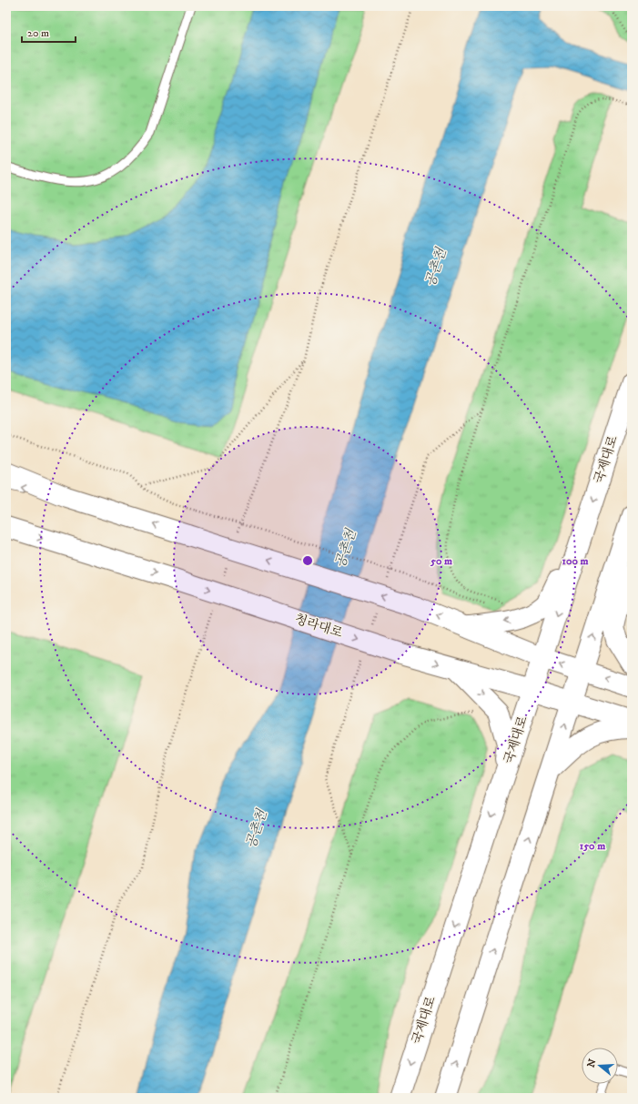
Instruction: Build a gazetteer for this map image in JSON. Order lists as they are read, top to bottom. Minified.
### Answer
{"streets":{"main road":["국제대로","청라대로"]},"crossings":[["국제대로","청라대로"]],"water":["공촌천"],"scale_bar":"20 m","north":"left","rings":["50 m","100 m","150 m"]}
